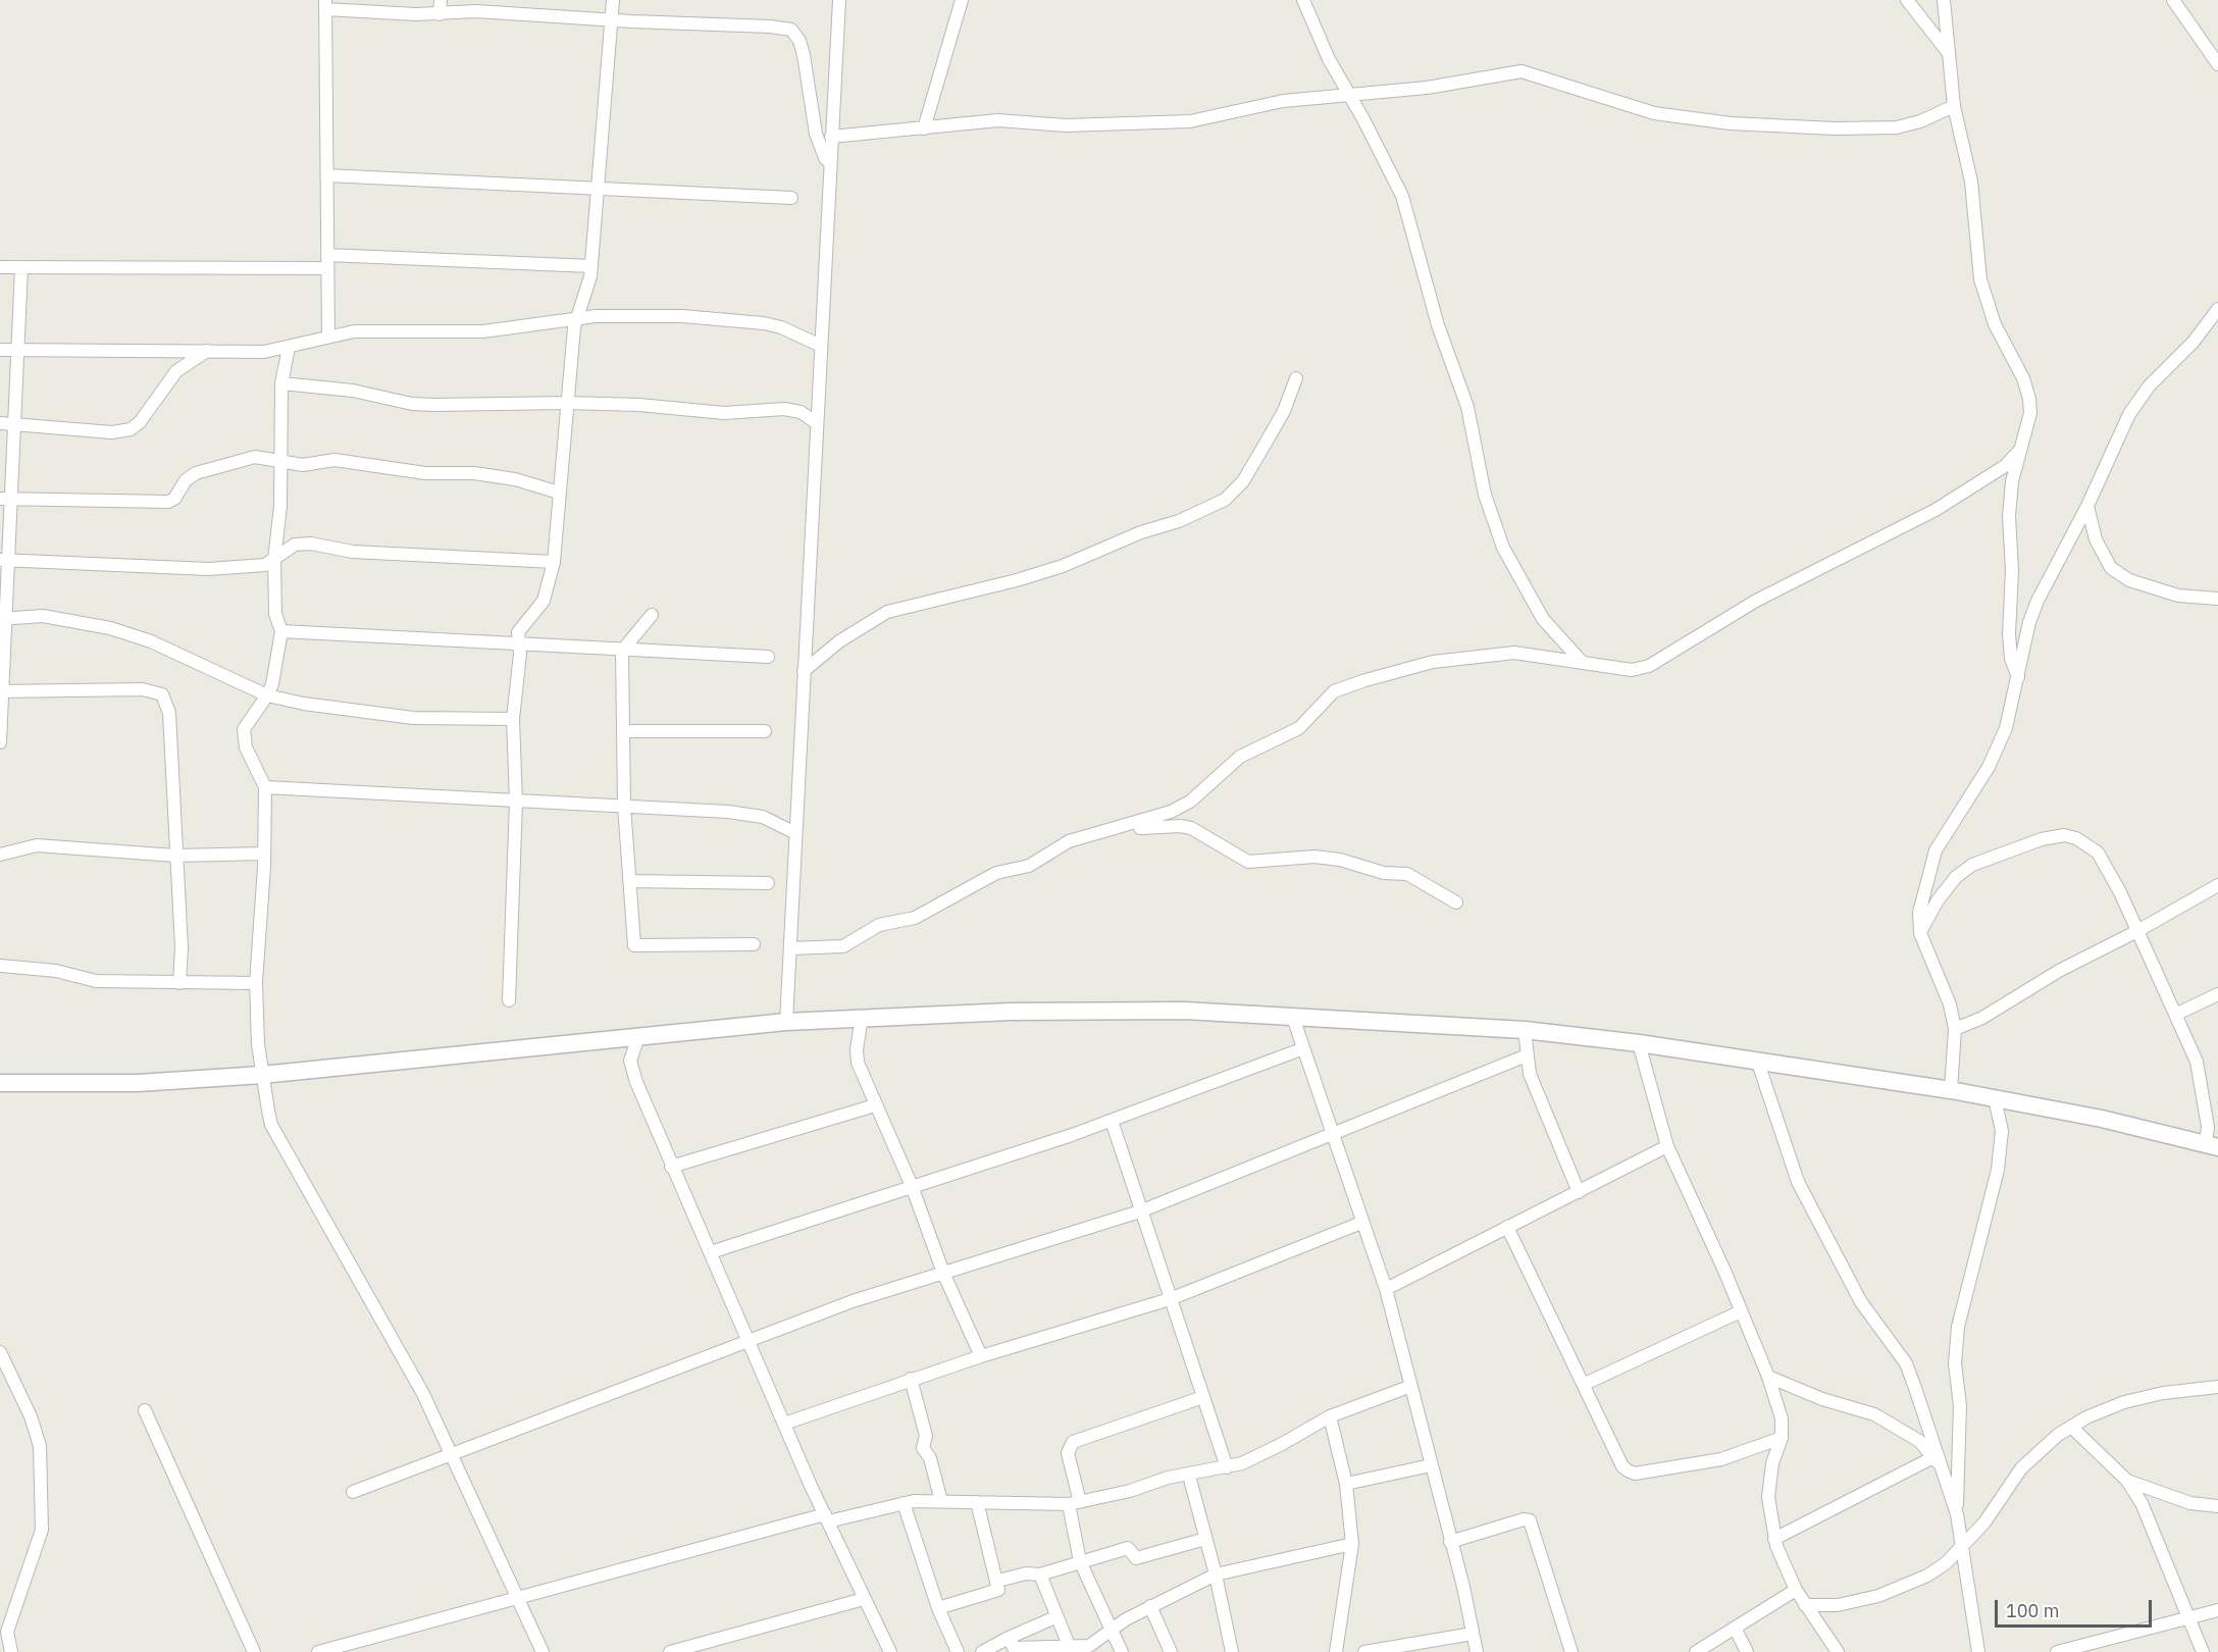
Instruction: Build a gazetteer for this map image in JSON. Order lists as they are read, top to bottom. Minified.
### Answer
{"scale_bar":"100 m"}
